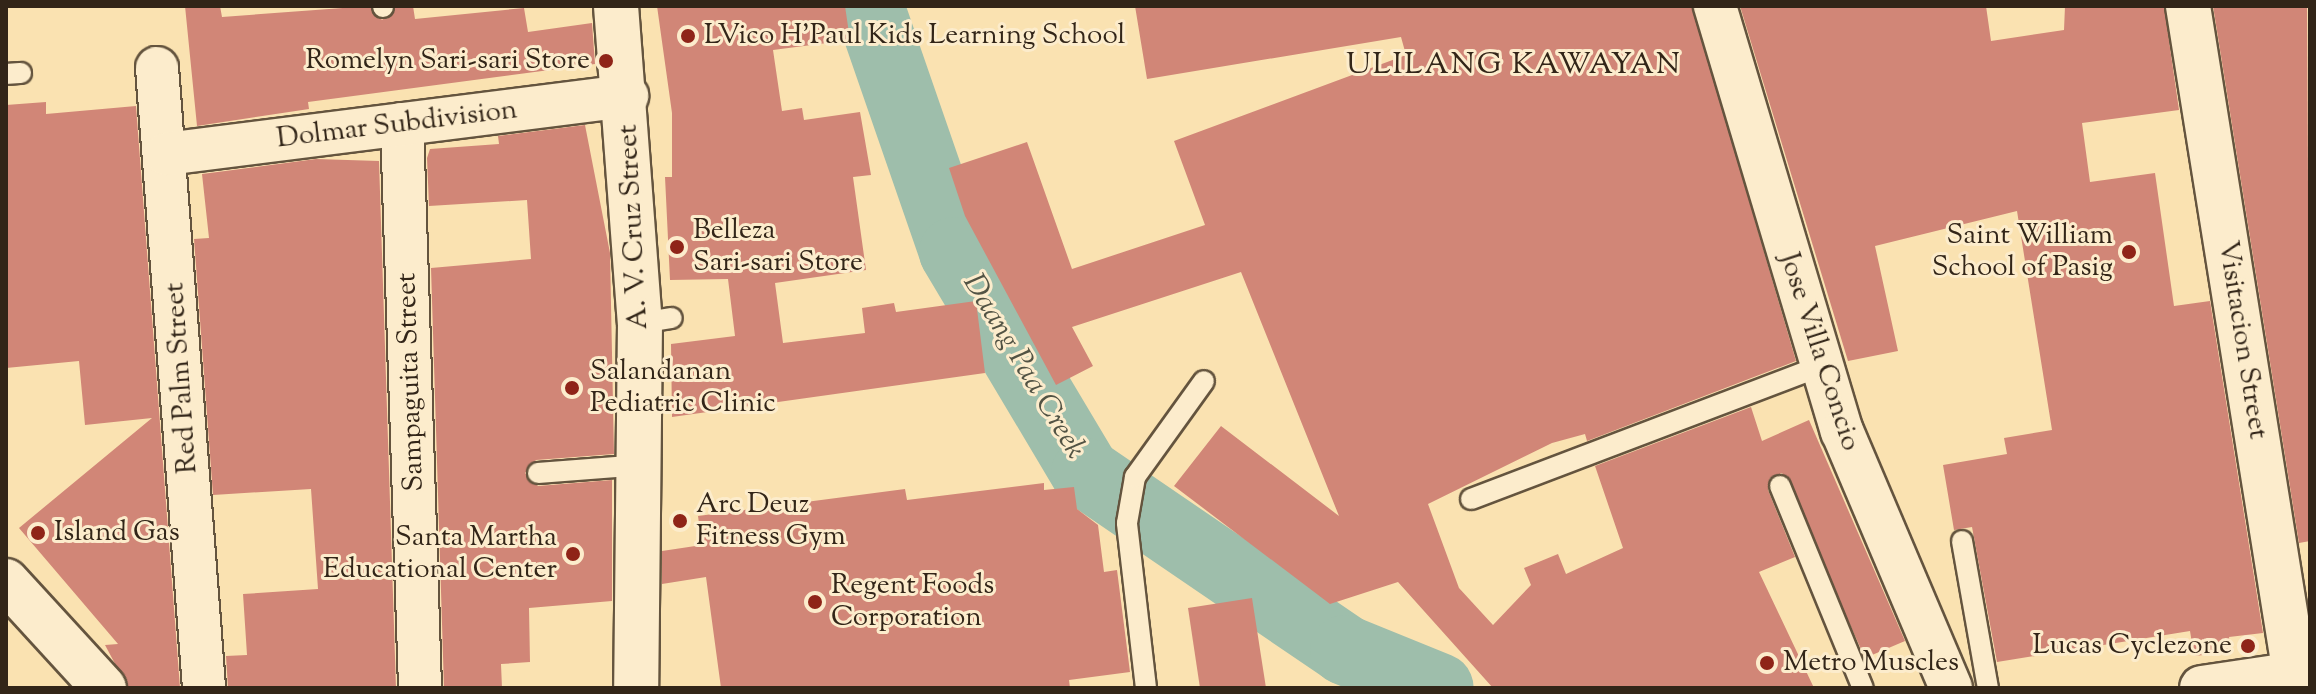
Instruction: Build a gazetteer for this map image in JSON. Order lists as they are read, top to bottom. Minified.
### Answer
{"streets":{"main road":["A. V. Cruz Street","Visitacion Street"],"street":["Dolmar Subdivision","Jose Villa Concio","Red Palm Street","Sampaguita Street"]},"crossings":[["Dolmar Subdivision","A. V. Cruz Street"],["Dolmar Subdivision","Red Palm Street"],["Dolmar Subdivision","Sampaguita Street"]],"districts":["ULILANG KAWAYAN"],"water":["Daang Paa Creek"],"places":["LVico H'Paul Kids Learning School","Romelyn Sari-sari Store","Belleza Sari-sari Store","Saint William School of Pasig","Salandanan Pediatric Clinic","Arc Deuz Fitness Gym","Island Gas","Santa Martha Educational Center","Regent Foods Corporation","Lucas Cyclezone","Metro Muscles"]}
